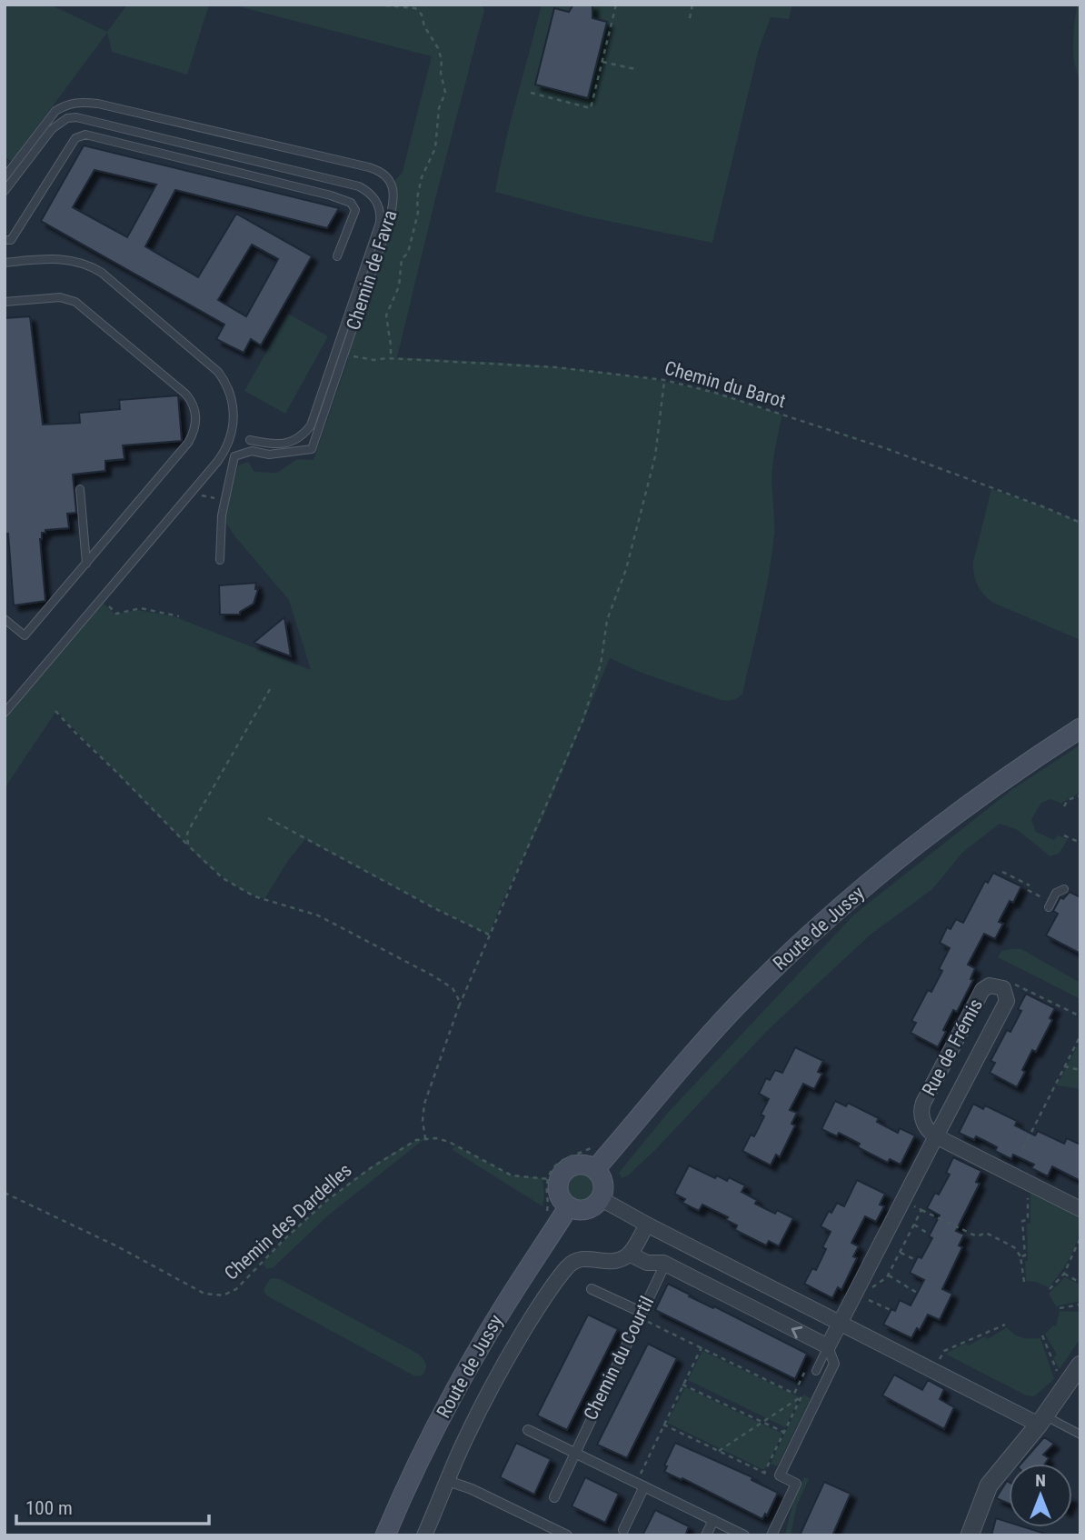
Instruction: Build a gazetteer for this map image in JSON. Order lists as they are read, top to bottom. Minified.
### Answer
{"streets":{"main road":["Route de Jussy"],"street":["Rue de Frémis","Chemin du Courtil"],"lane":["Chemin de Favra"],"path":["Chemin du Barot","Chemin des Dardelles"]},"crossings":[["Chemin de Favra","Chemin du Barot"]],"scale_bar":"100 m","north":"top"}
